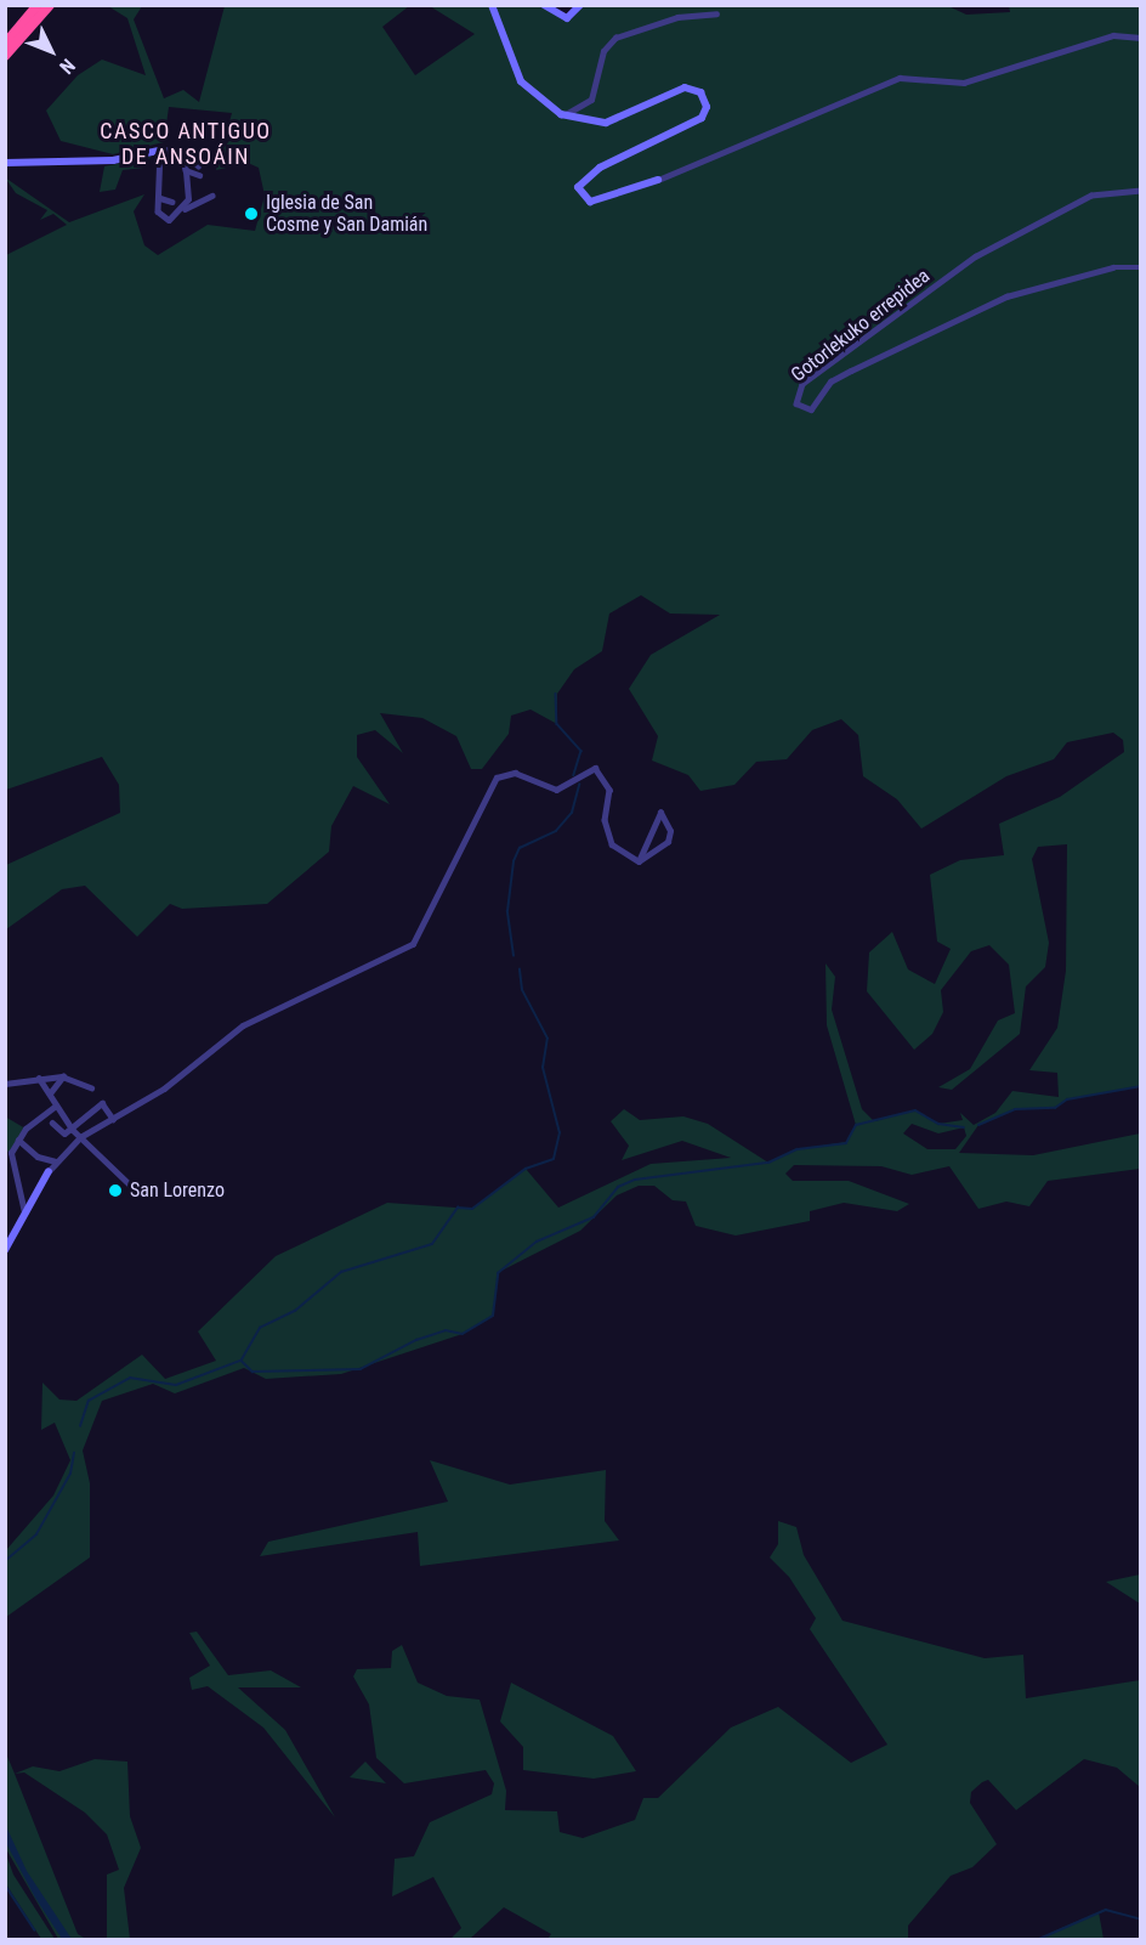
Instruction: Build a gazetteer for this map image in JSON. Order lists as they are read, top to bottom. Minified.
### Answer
{"streets":{"street":["Gotorlekuko errepidea"]},"districts":["CASCO ANTIGUO DE ANSOÁIN"],"places":["Iglesia de San Cosme y San Damián","San Lorenzo"],"north":"bottom right"}
